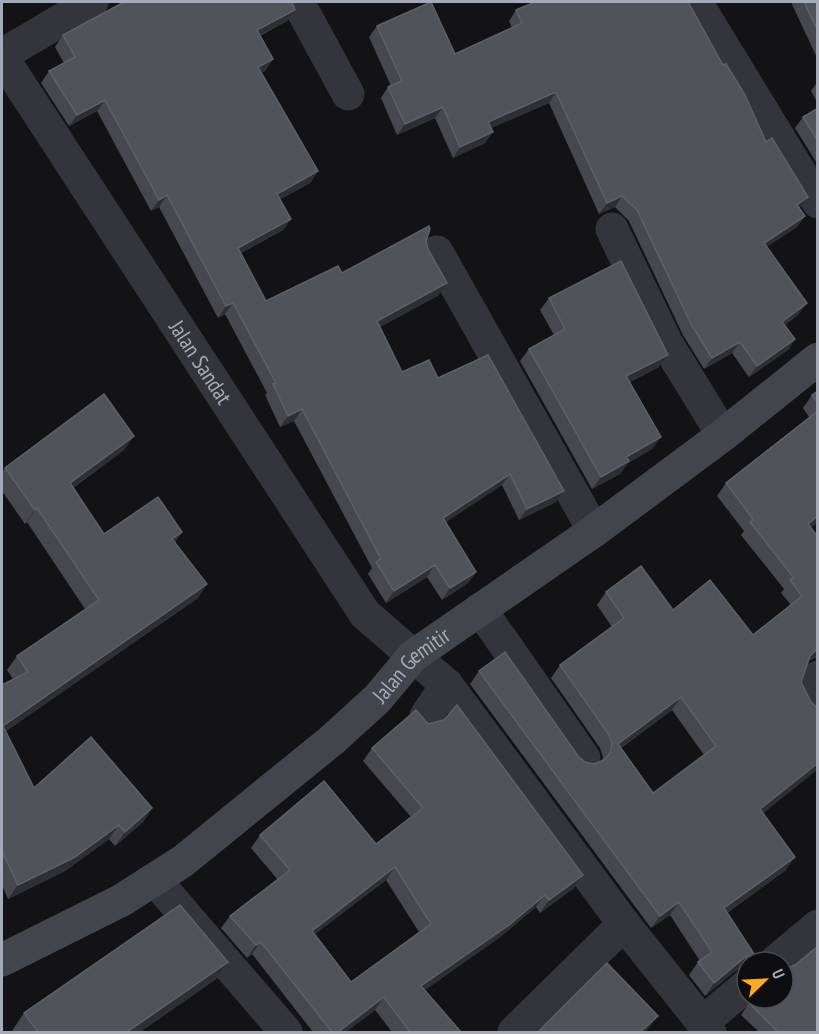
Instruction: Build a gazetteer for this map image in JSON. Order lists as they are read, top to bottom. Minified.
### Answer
{"streets":{"street":["Jalan Sandat","Jalan Gemitir"]},"crossings":[["Jalan Sandat","Jalan Gemitir"]],"north":"top right"}
